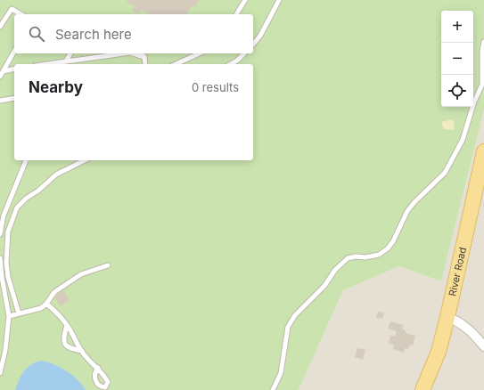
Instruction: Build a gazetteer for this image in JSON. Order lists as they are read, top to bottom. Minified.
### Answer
{"streets":{"main road":["River Road"]},"page":{"map_buttons":["+","−"],"search":"Search here","heading":["Nearby","0 results"]}}
